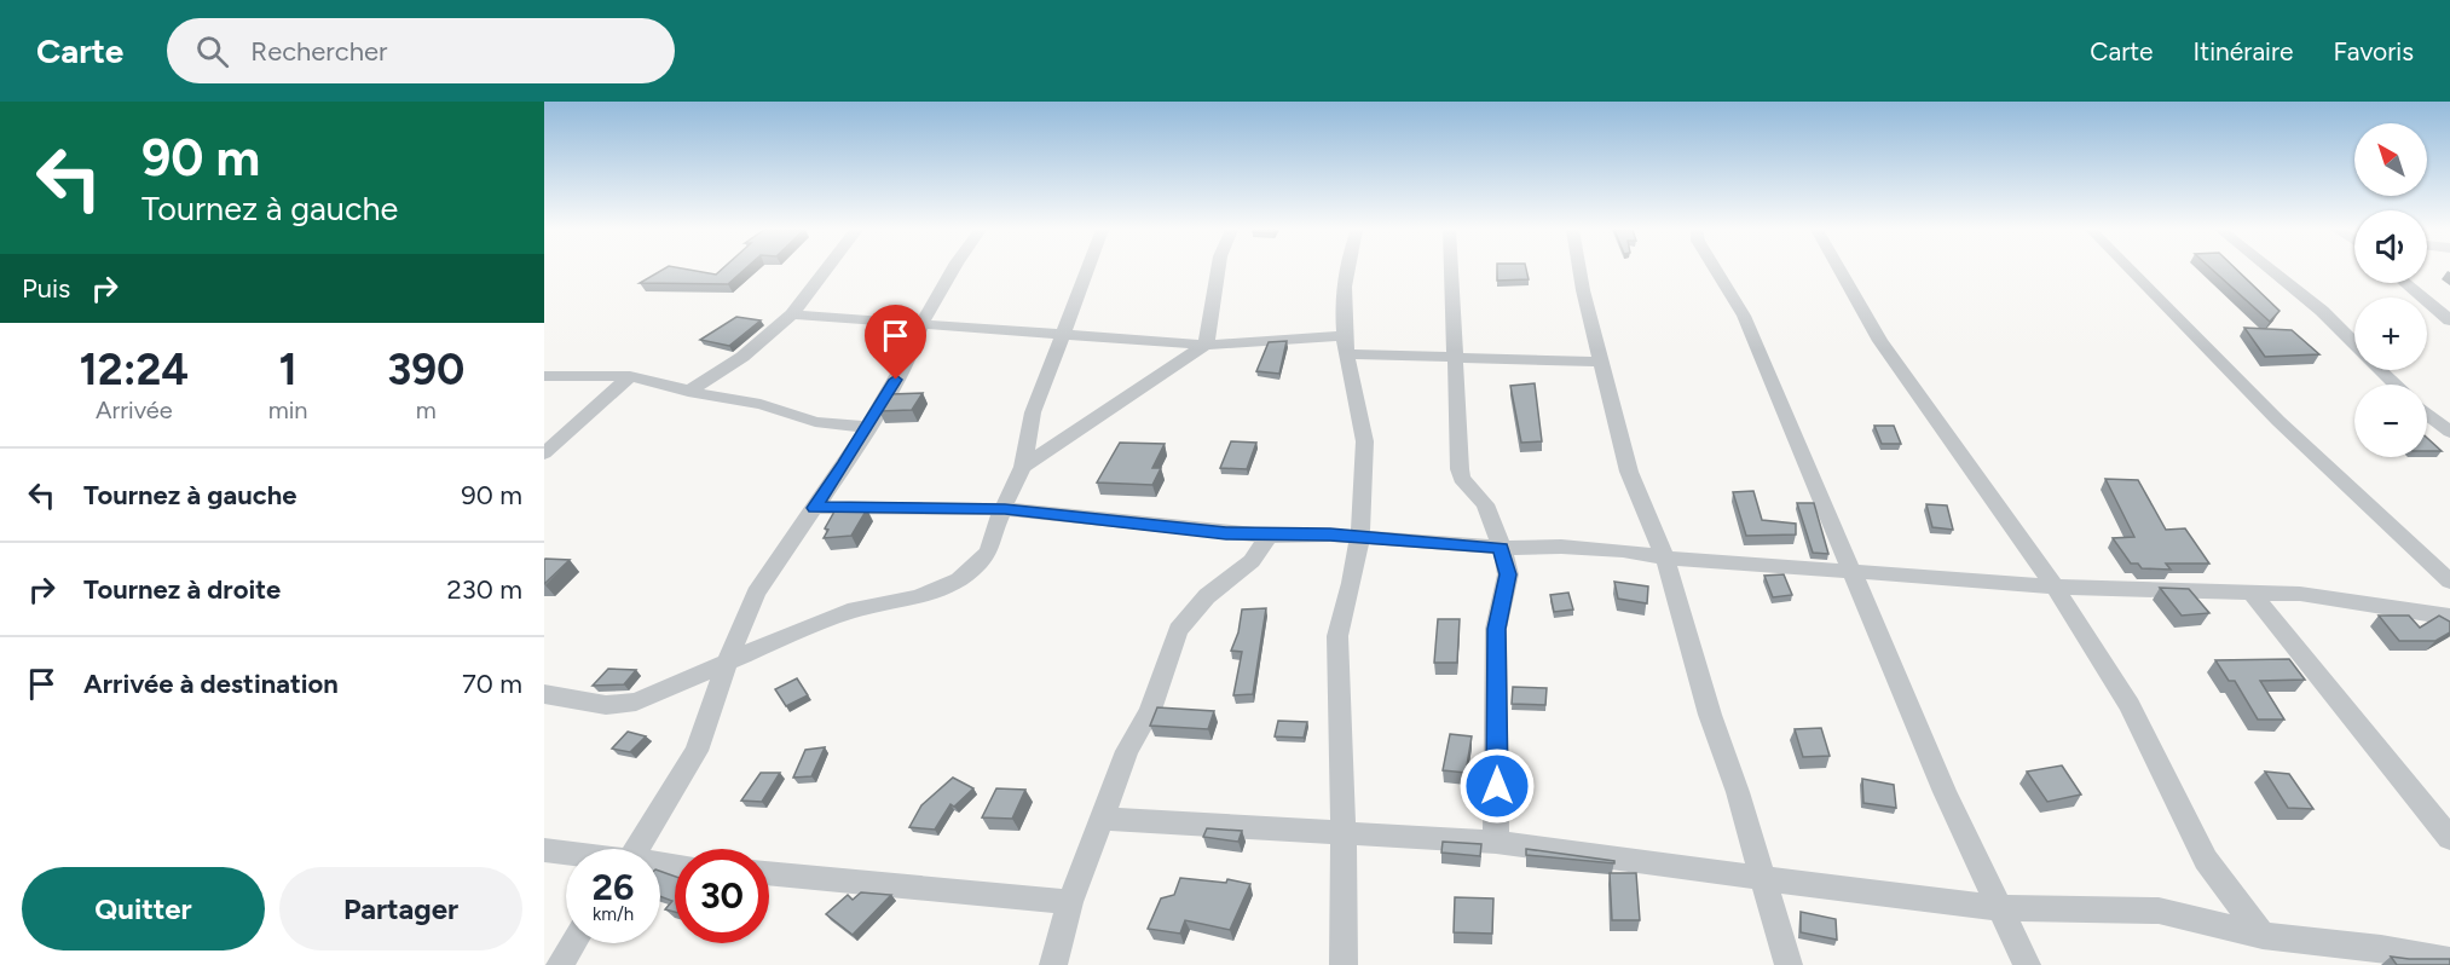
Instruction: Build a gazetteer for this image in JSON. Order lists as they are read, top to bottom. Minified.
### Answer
{"north":"top left","page":{"header":"Carte","search":"Rechercher","nav":["Carte","Itinéraire","Favoris"],"turn":["90 m","Tournez à gauche"],"map_buttons":["+","−"],"then":"Puis","eta":["12:24","Arrivée","1","min","390","m"],"list":[{"name":"Tournez à gauche","value":"90 m"},{"name":"Tournez à droite","value":"230 m"},{"name":"Arrivée à destination","value":"70 m"}],"speed":"26 km/h","limit":"30","buttons":["Quitter","Partager"]}}
